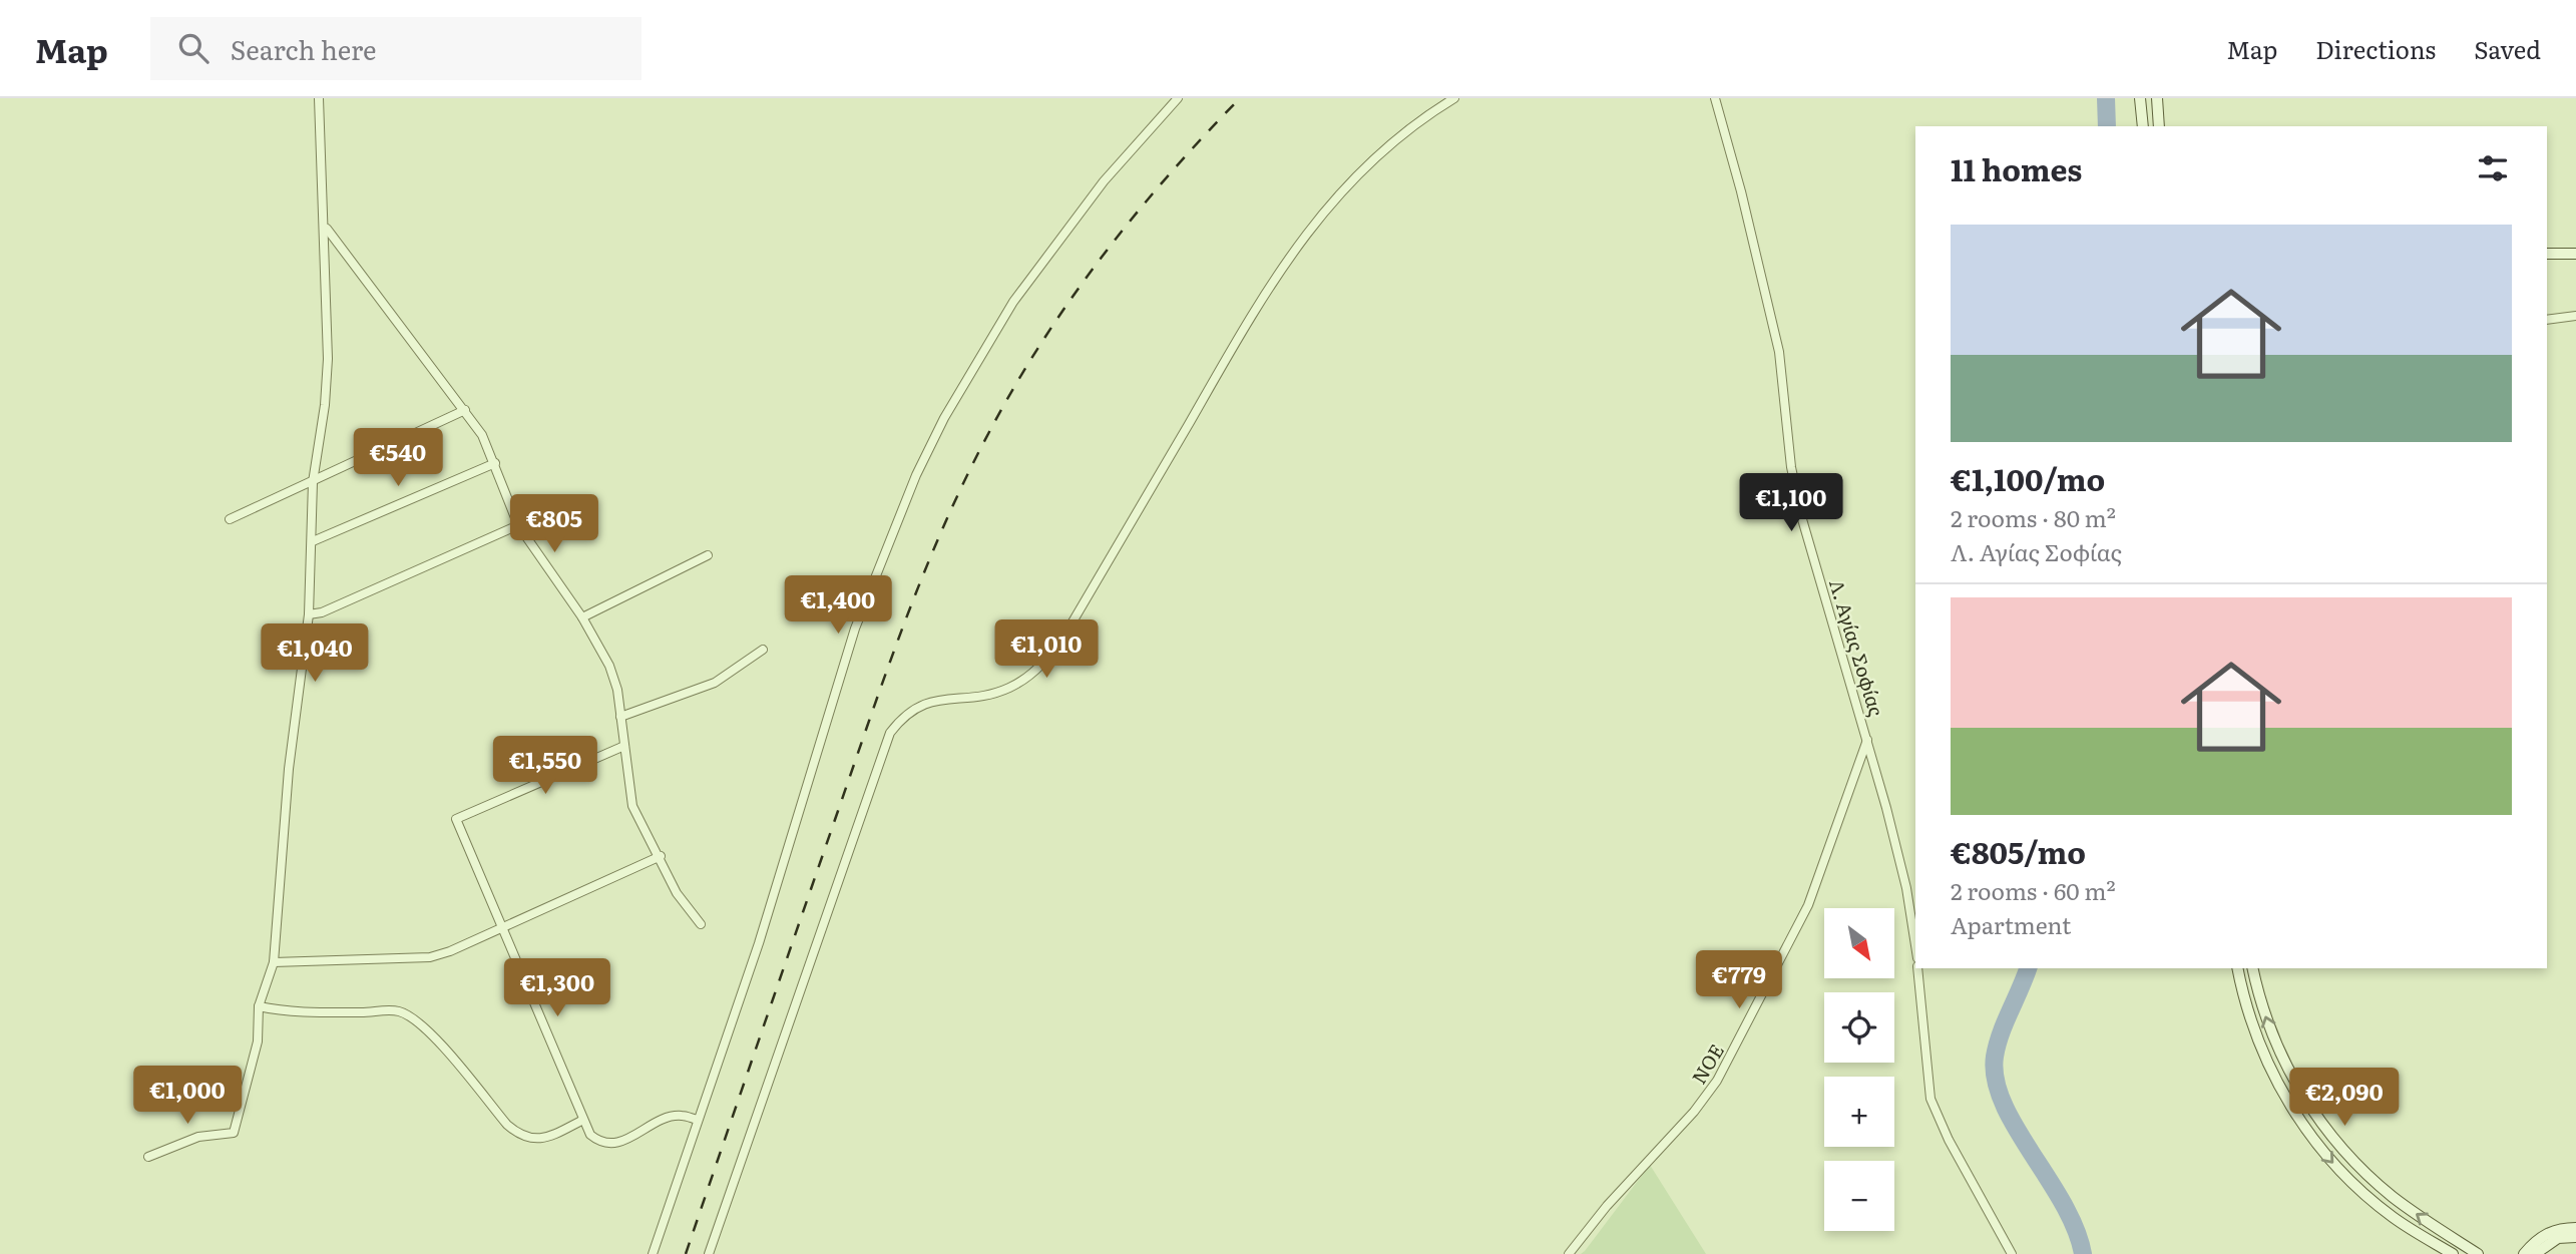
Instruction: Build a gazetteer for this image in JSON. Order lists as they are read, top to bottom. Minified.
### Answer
{"streets":{"street":["Λ. Αγίας Σοφίας","NOE"]},"crossings":[["Λ. Αγίας Σοφίας","NOE"]],"north":"bottom right","page":{"header":"Map","search":"Search here","nav":["Map","Directions","Saved"],"heading":"11 homes","list":[{"name":"€1,100/mo","note":"2 rooms · 80 m² · Λ. Αγίας Σοφίας"},{"name":"€805/mo","note":"2 rooms · 60 m² · Apartment"}],"price":["€540","€1,100","€805","€1,400","€1,010","€1,040","€1,550","€779","€1,300","€1,000","€2,090"],"map_buttons":["+","−"]}}
